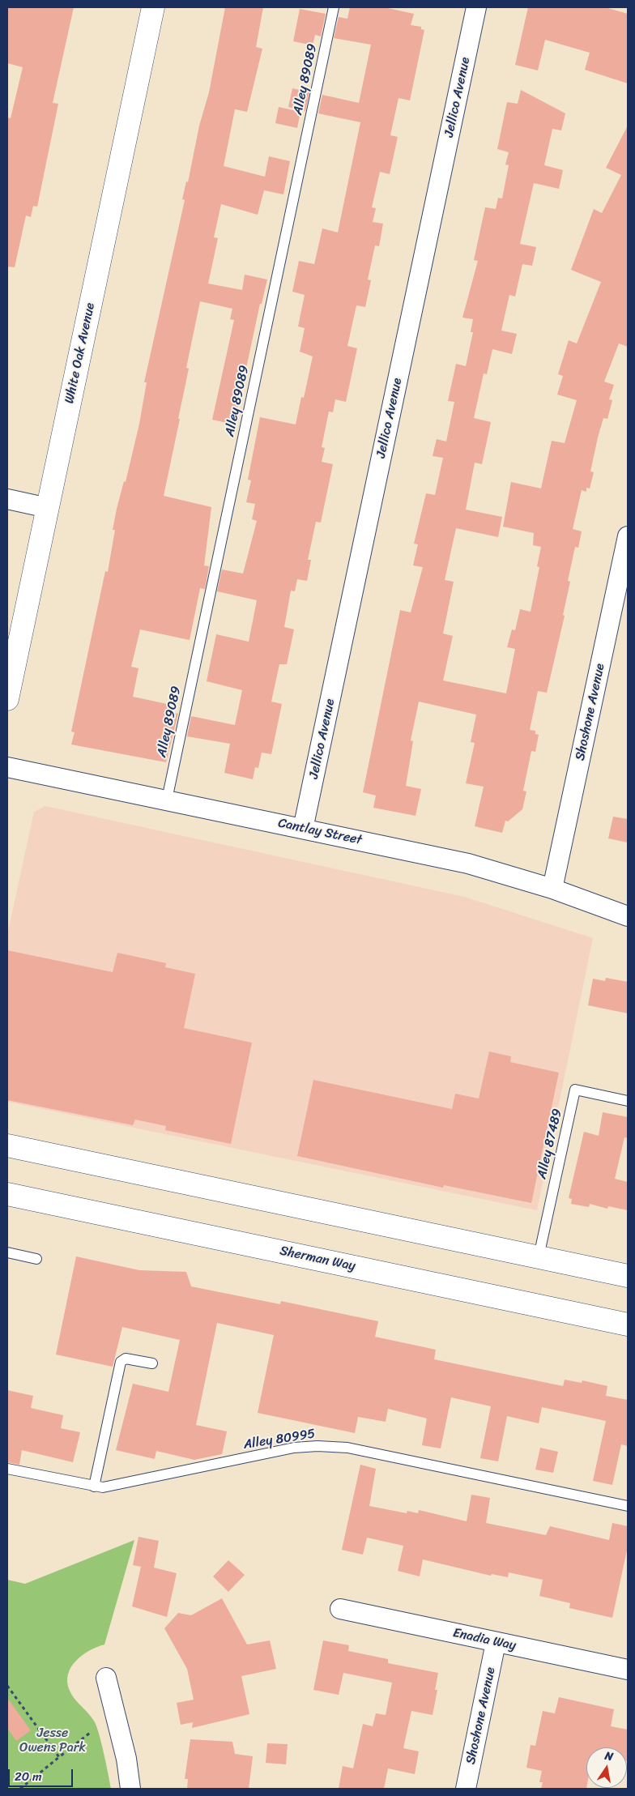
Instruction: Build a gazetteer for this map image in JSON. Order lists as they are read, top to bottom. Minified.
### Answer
{"streets":{"main road":["White Oak Avenue","Sherman Way"],"street":["Jellico Avenue","Shoshone Avenue","Cantlay Street","Enadia Way"],"lane":["Alley 89089","Alley 87489","Alley 80995"]},"crossings":[["Alley 89089","Cantlay Street"],["Jellico Avenue","Cantlay Street"],["Shoshone Avenue","Cantlay Street"],["Shoshone Avenue","Enadia Way"]],"parks":["Jesse Owens Park"],"scale_bar":"20 m","north":"top"}
